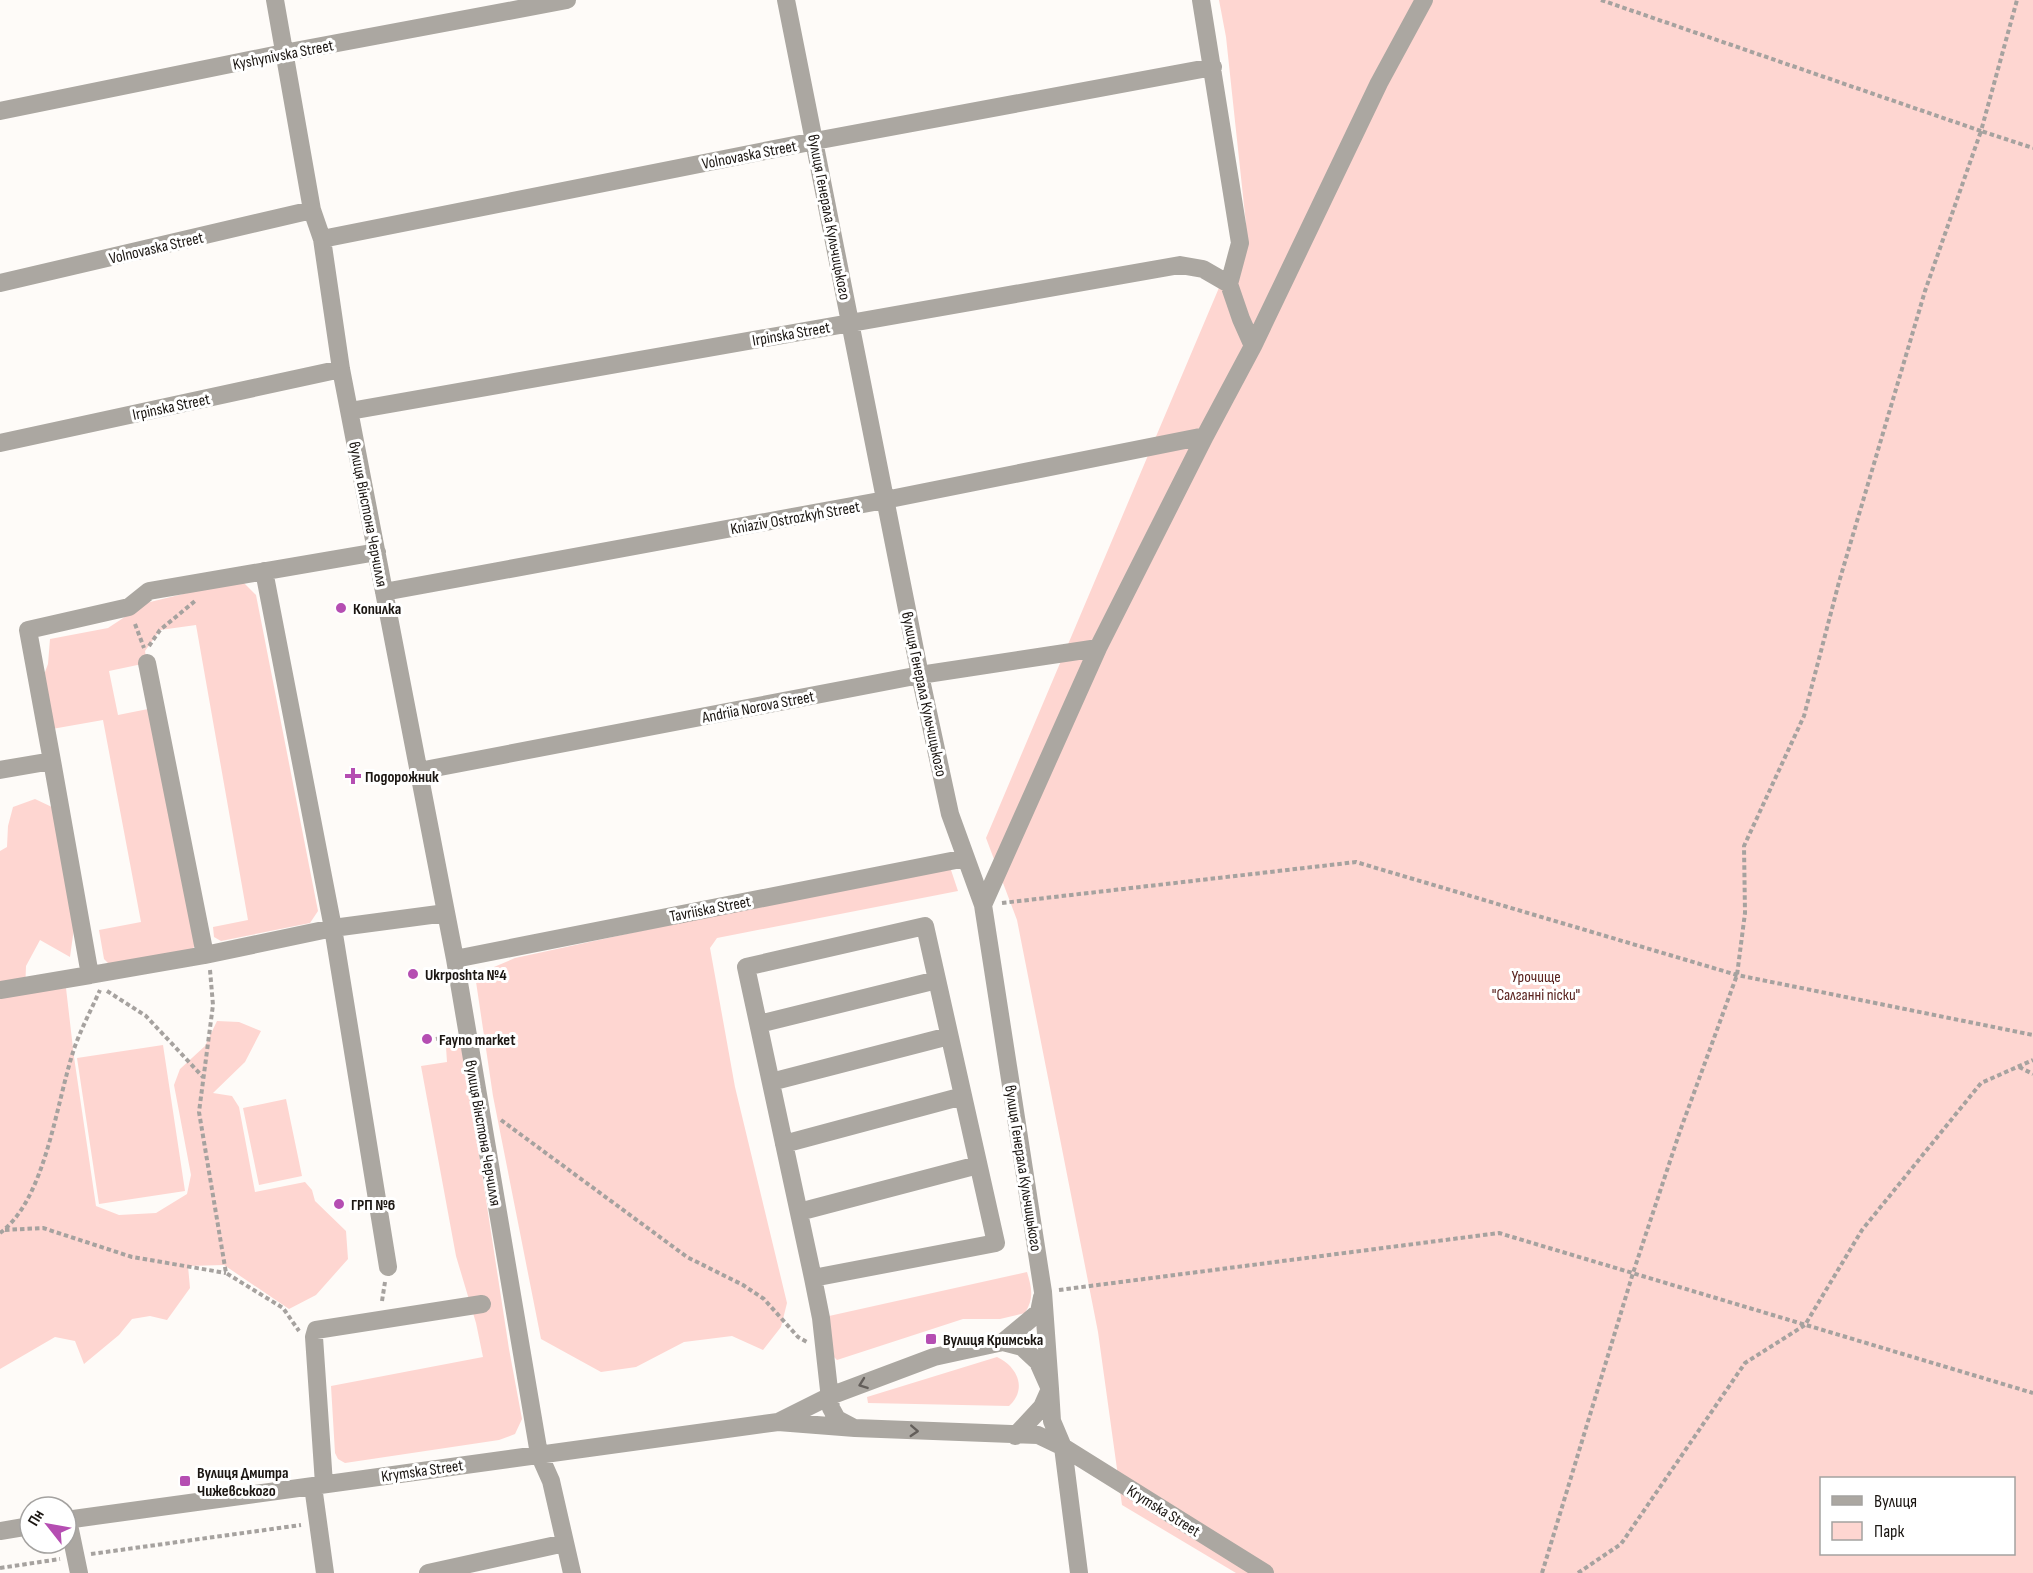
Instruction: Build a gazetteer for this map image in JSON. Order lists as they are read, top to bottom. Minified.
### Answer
{"streets":{"street":["Kyshynivska Street","Volnovaska Street","вулиця Генерала Кульчицького","Irpinska Street","вулиця Вінстона Черчилля","Kniaziv Ostrozkyh Street","Andriia Norova Street","Tavriiska Street","Krymska Street"]},"crossings":[["Kyshynivska Street","вулиця Вінстона Черчилля"],["Volnovaska Street","вулиця Генерала Кульчицького"],["Volnovaska Street","вулиця Вінстона Черчилля"],["вулиця Генерала Кульчицького","Irpinska Street"],["вулиця Генерала Кульчицького","Kniaziv Ostrozkyh Street"],["вулиця Генерала Кульчицького","Andriia Norova Street"],["вулиця Генерала Кульчицького","Tavriiska Street"],["вулиця Генерала Кульчицького","Krymska Street"],["Irpinska Street","вулиця Вінстона Черчилля"],["вулиця Вінстона Черчилля","Kniaziv Ostrozkyh Street"],["вулиця Вінстона Черчилля","Andriia Norova Street"],["вулиця Вінстона Черчилля","Tavriiska Street"],["вулиця Вінстона Черчилля","Krymska Street"]],"parks":["Урочище \"Салганні піски\""],"places":{"other":["Копилка","Ukrposhta №4","Fayno market","ГРП №6"],"health":["Подорожник"],"transit":["Вулиця Кримська","Вулиця Дмитра Чижевського"]},"legend":["Вулиця","Парк"],"north":"top left"}
